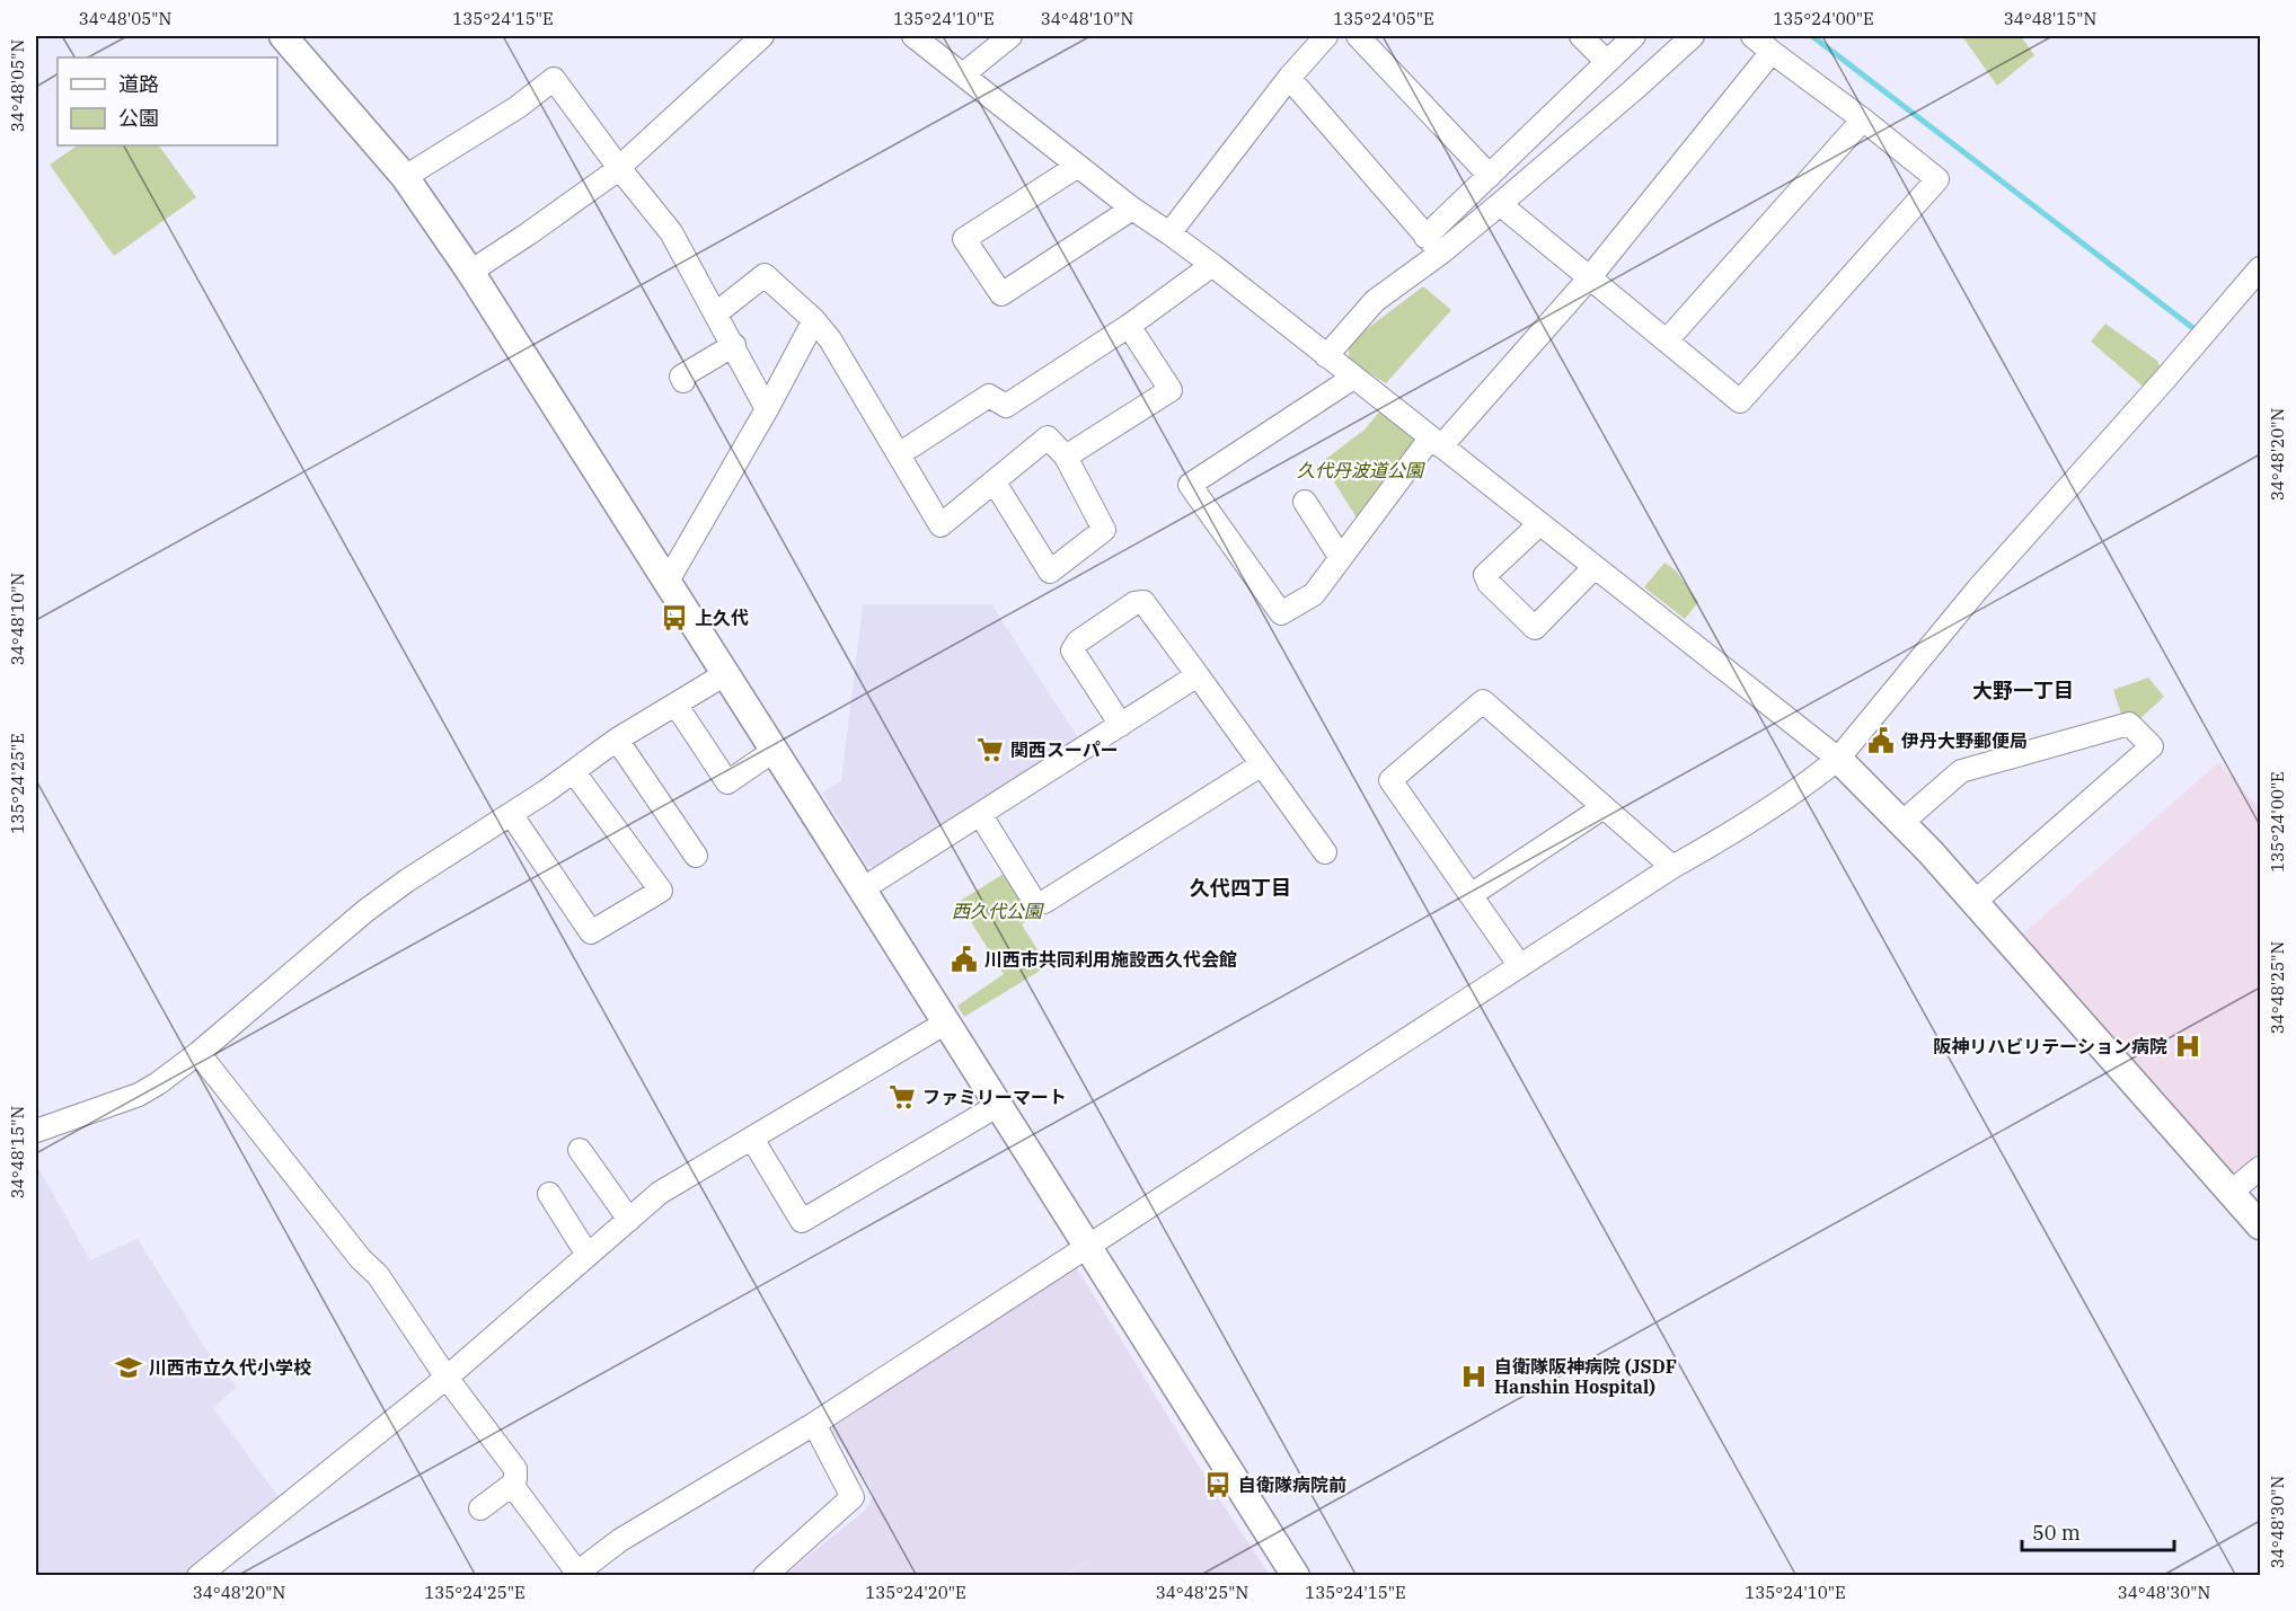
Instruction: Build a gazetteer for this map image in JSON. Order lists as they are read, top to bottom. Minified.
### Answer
{"districts":["大野一丁目","久代四丁目"],"parks":["久代丹波道公園","西久代公園"],"places":{"bus stop":["上久代","自衛隊病院前"],"public building":["伊丹大野郵便局","川西市共同利用施設西久代会館"],"supermarket":["関西スーパー","ファミリーマート"],"hospital":["阪神リハビリテーション病院","自衛隊阪神病院 (JSDF Hanshin Hospital)"],"school or university":["川西市立久代小学校"]},"legend":["道路","公園"],"scale_bar":"50 m","coordinates":["34°48'05\"N","135°24'15\"E","135°24'10\"E","34°48'10\"N","135°24'05\"E","135°24'00\"E","34°48'15\"N","34°48'20\"N","135°24'25\"E","34°48'25\"N","34°48'30\"N","135°24'20\"E"]}
